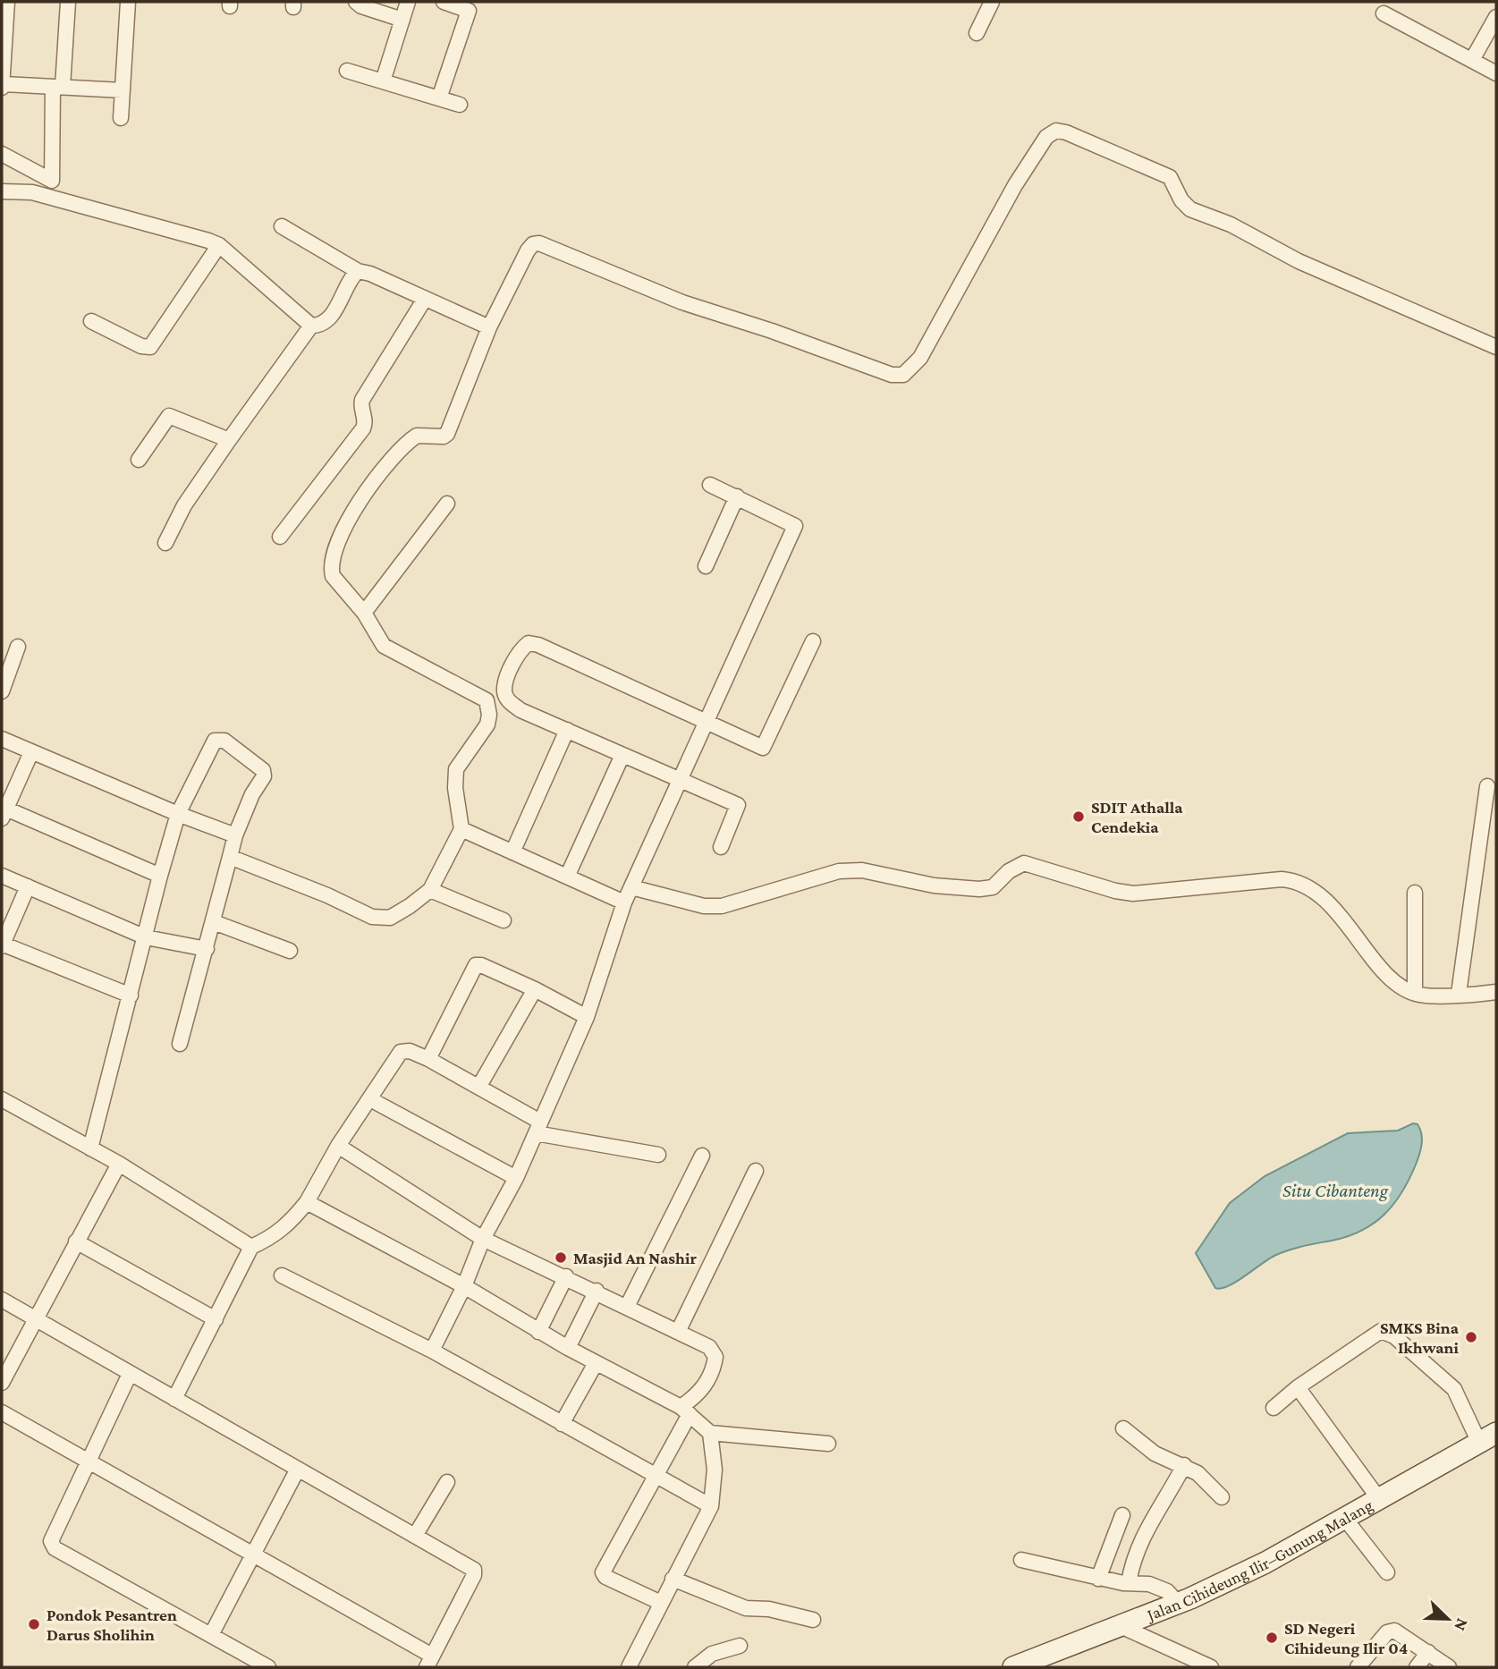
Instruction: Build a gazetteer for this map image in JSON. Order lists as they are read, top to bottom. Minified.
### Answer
{"streets":{"main road":["Jalan Cihideung Ilir–Gunung Malang"]},"water":["Situ Cibanteng"],"places":["SDIT Athalla Cendekia","Masjid An Nashir","SMKS Bina Ikhwani","Pondok Pesantren Darus Sholihin","SD Negeri Cihideung Ilir 04"],"north":"bottom right"}
